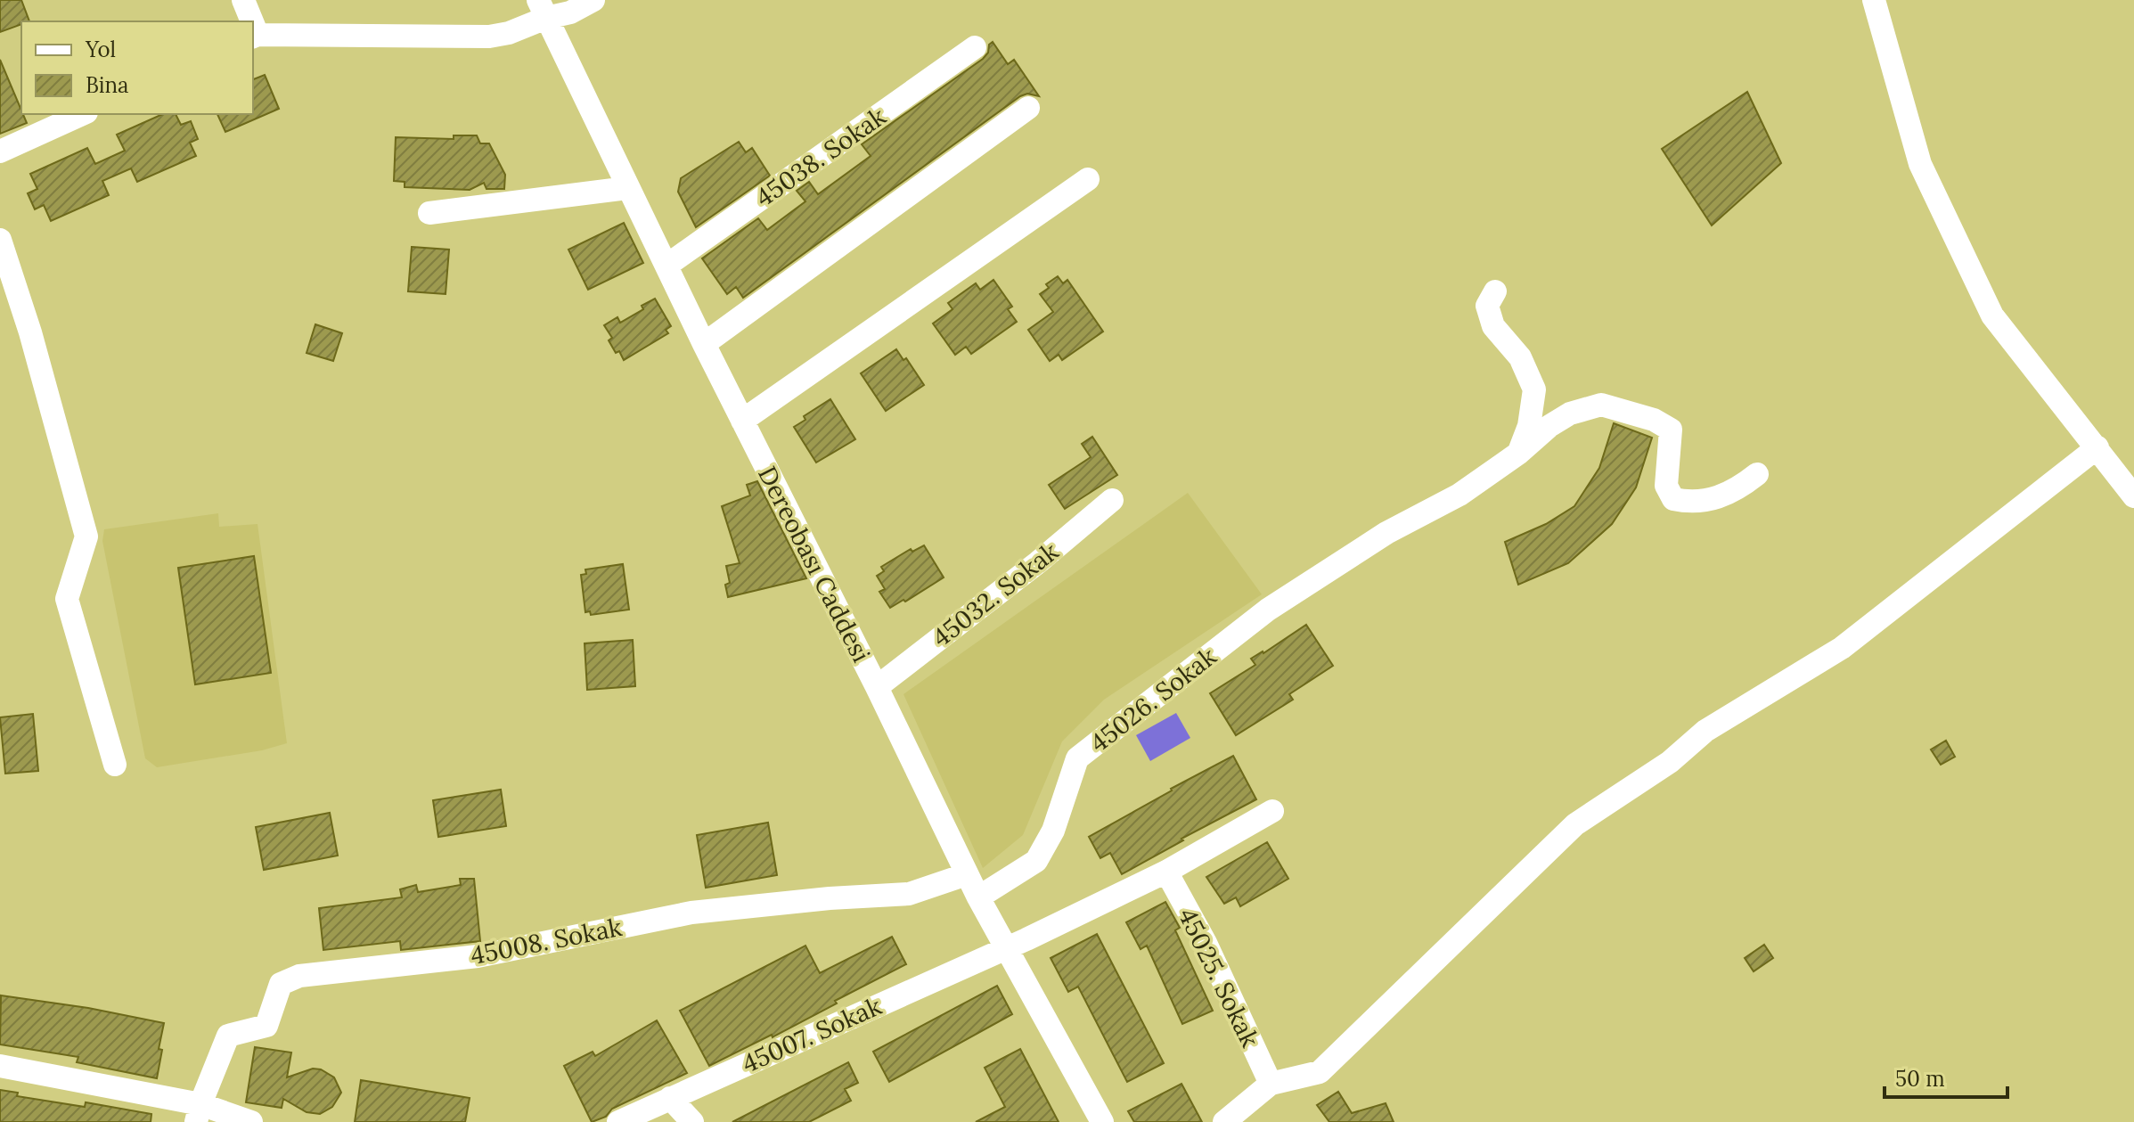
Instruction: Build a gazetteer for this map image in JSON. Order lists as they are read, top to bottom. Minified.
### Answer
{"streets":{"street":["45038. Sokak","Dereobası Caddesi","45032. Sokak","45026. Sokak","45008. Sokak","45025. Sokak","45007. Sokak"]},"crossings":[["45038. Sokak","Dereobası Caddesi"],["Dereobası Caddesi","45032. Sokak"],["Dereobası Caddesi","45026. Sokak"],["Dereobası Caddesi","45008. Sokak"],["Dereobası Caddesi","45007. Sokak"]],"legend":["Yol","Bina"],"scale_bar":"50 m"}
